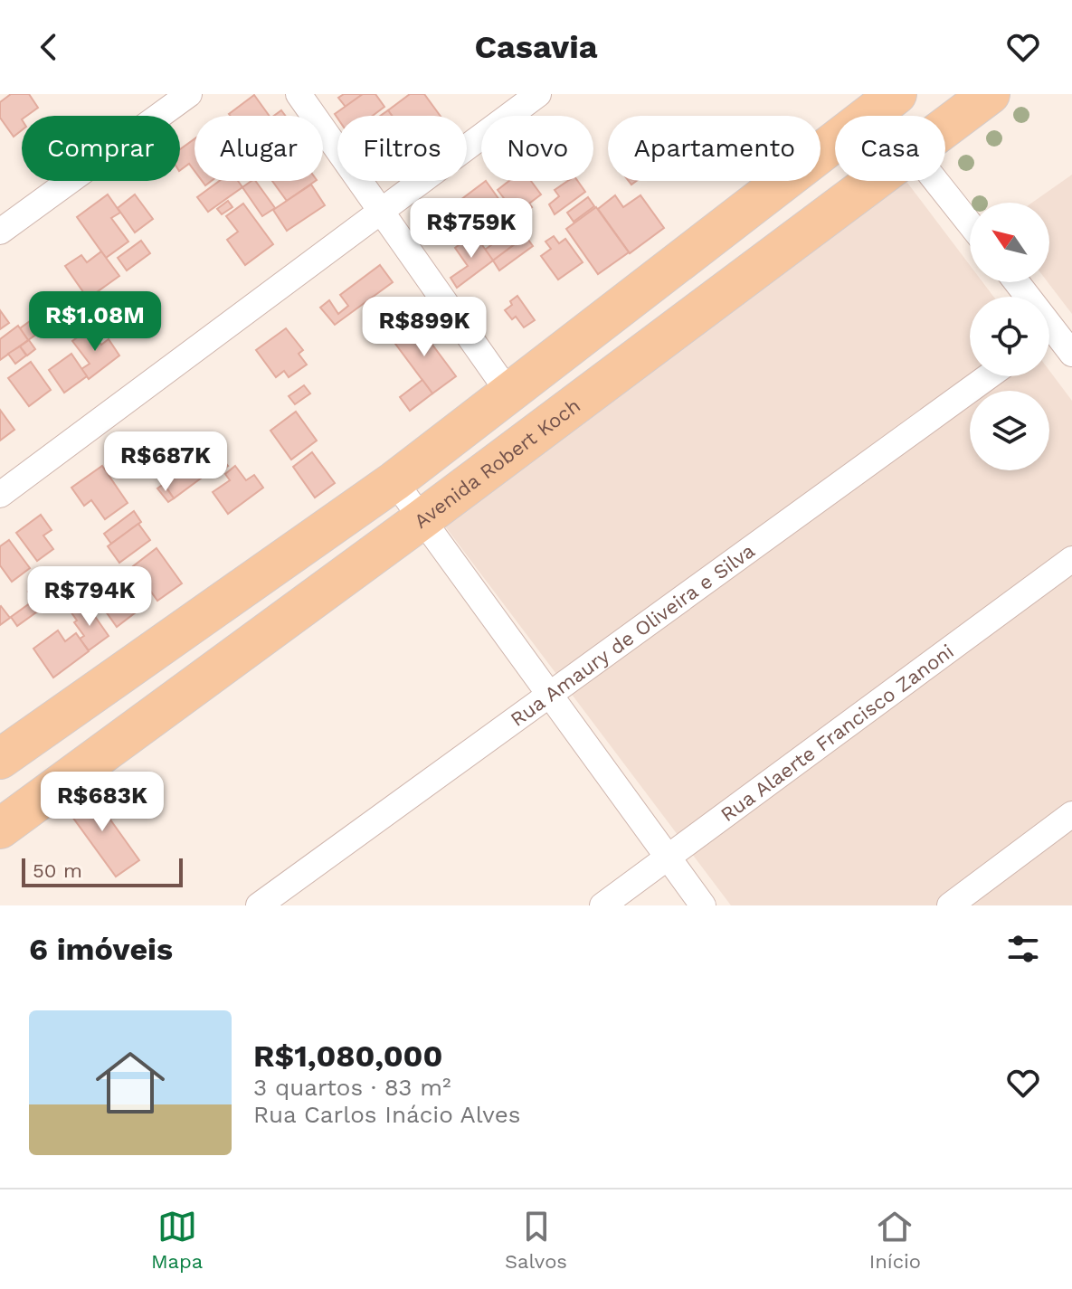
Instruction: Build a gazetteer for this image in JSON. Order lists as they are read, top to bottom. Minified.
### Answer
{"streets":{"main road":["Avenida Robert Koch"],"street":["Rua Amaury de Oliveira e Silva","Rua Alaerte Francisco Zanoni"]},"scale_bar":"50 m","north":"top left","page":{"header":"Casavia","chip":["Comprar","Alugar","Filtros","Novo","Apartamento","Casa"],"price":["R$759K","R$1.08M","R$899K","R$687K","R$794K","R$683K"],"scale":"50 m","heading":"6 imóveis","list":[{"name":"R$1,080,000","note":"3 quartos · 83 m² · Rua Carlos Inácio Alves"}],"tabs":["Mapa","Salvos","Início"]}}
